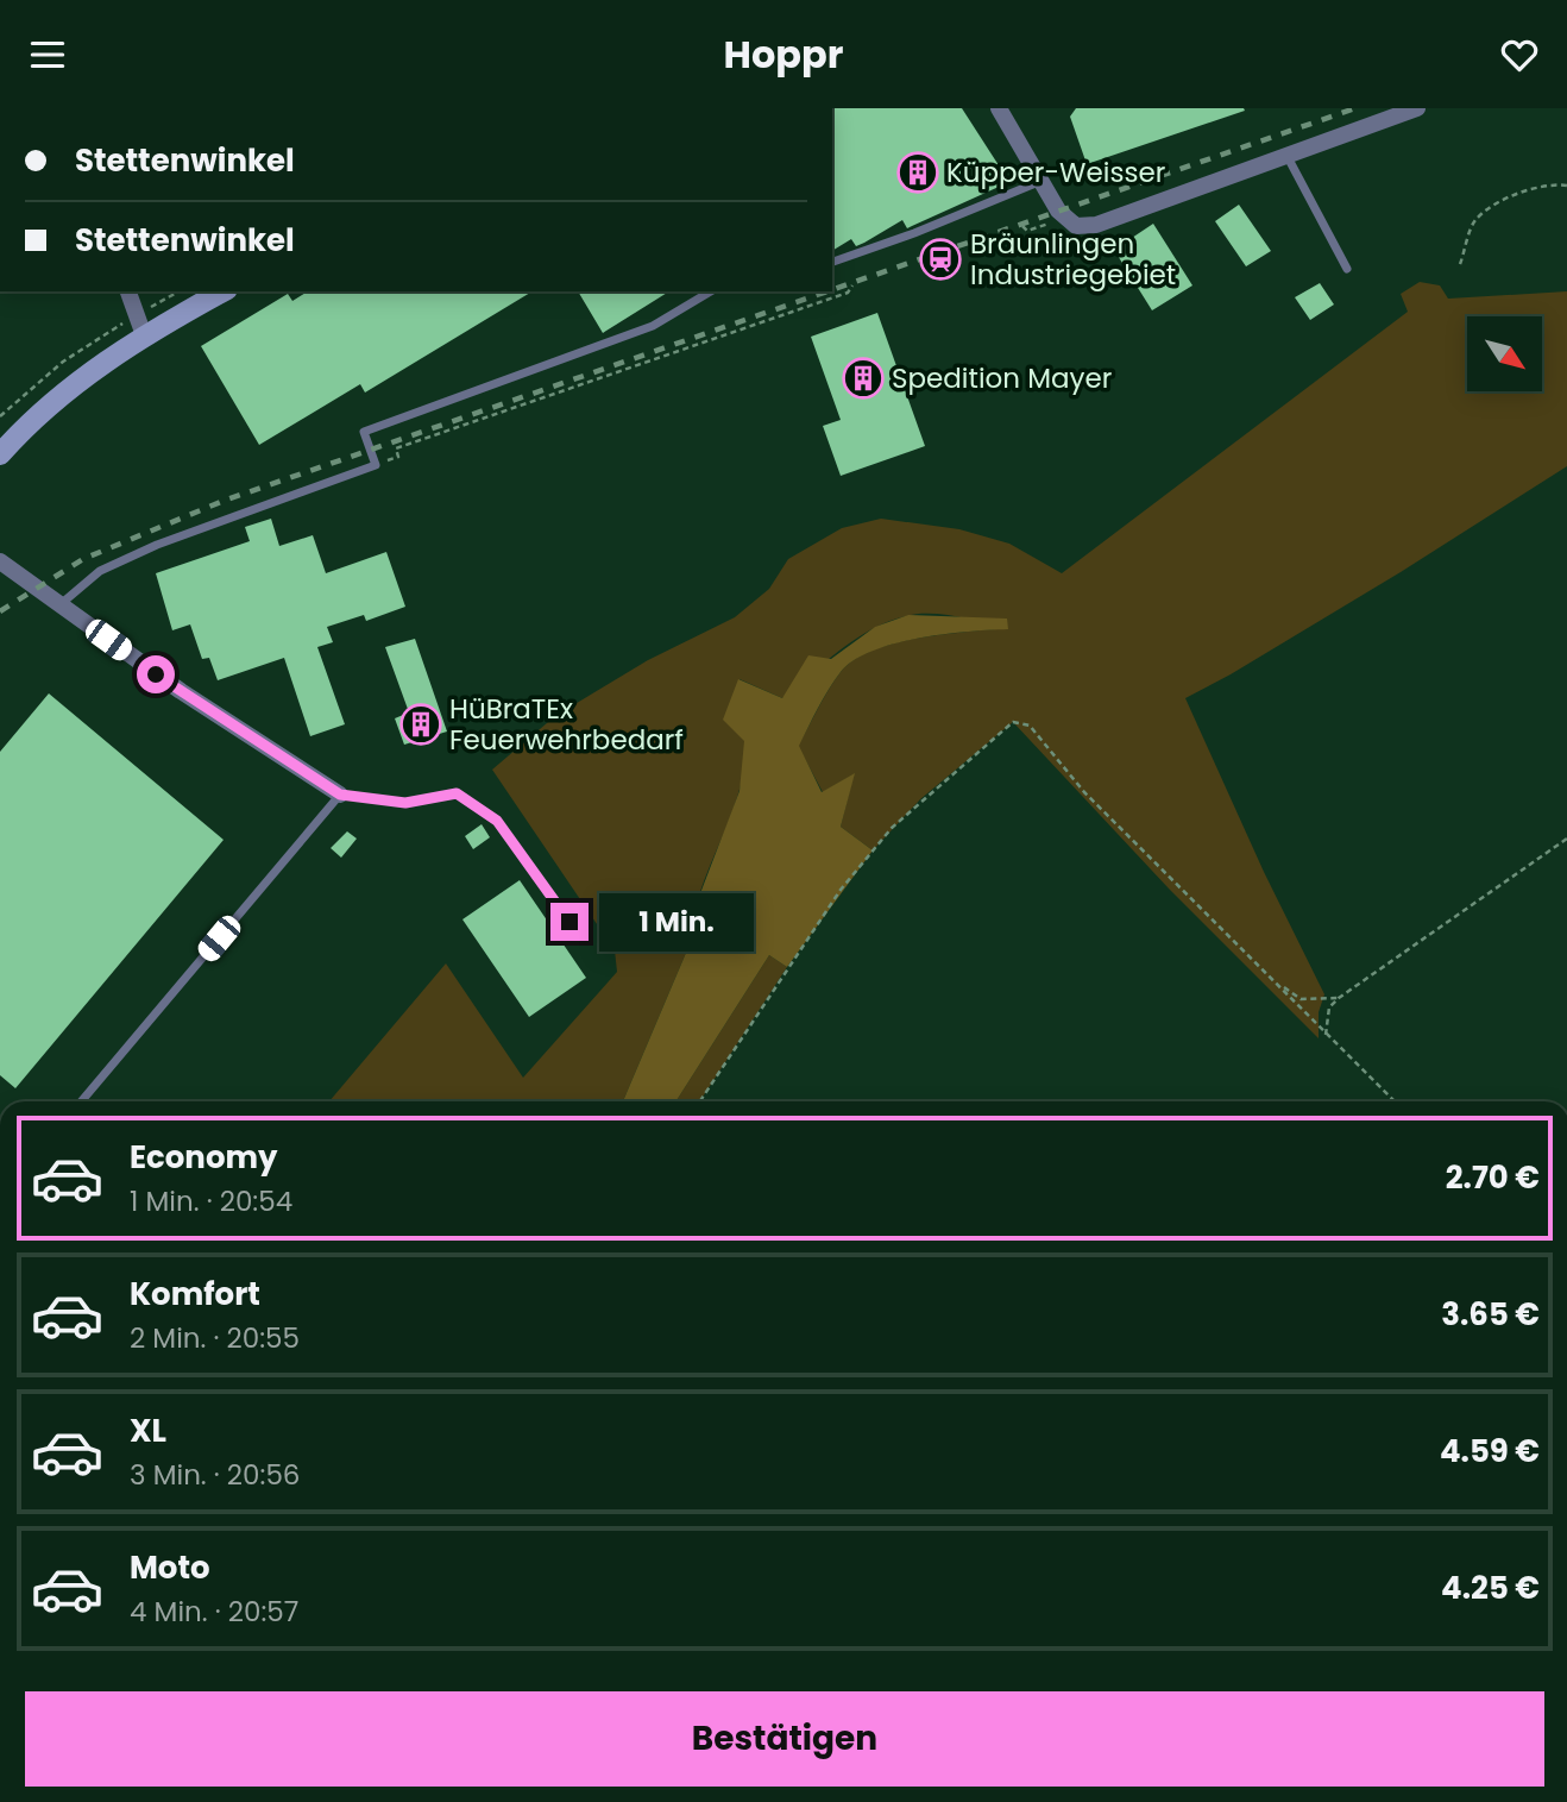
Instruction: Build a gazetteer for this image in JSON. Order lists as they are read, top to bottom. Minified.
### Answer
{"places":{"building":["Küpper-Weisser","Spedition Mayer","HüBraTEx Feuerwehrbedarf"],"station":["Bräunlingen Industriegebiet"]},"north":"bottom right","page":{"header":"Hoppr","banner":["Stettenwinkel","Stettenwinkel"],"bubble":"1 Min.","list":[{"name":"Economy","note":"1 Min. · 20:54","value":"2.70 €"},{"name":"Komfort","note":"2 Min. · 20:55","value":"3.65 €"},{"name":"XL","note":"3 Min. · 20:56","value":"4.59 €"},{"name":"Moto","note":"4 Min. · 20:57","value":"4.25 €"}],"buttons":"Bestätigen"}}
